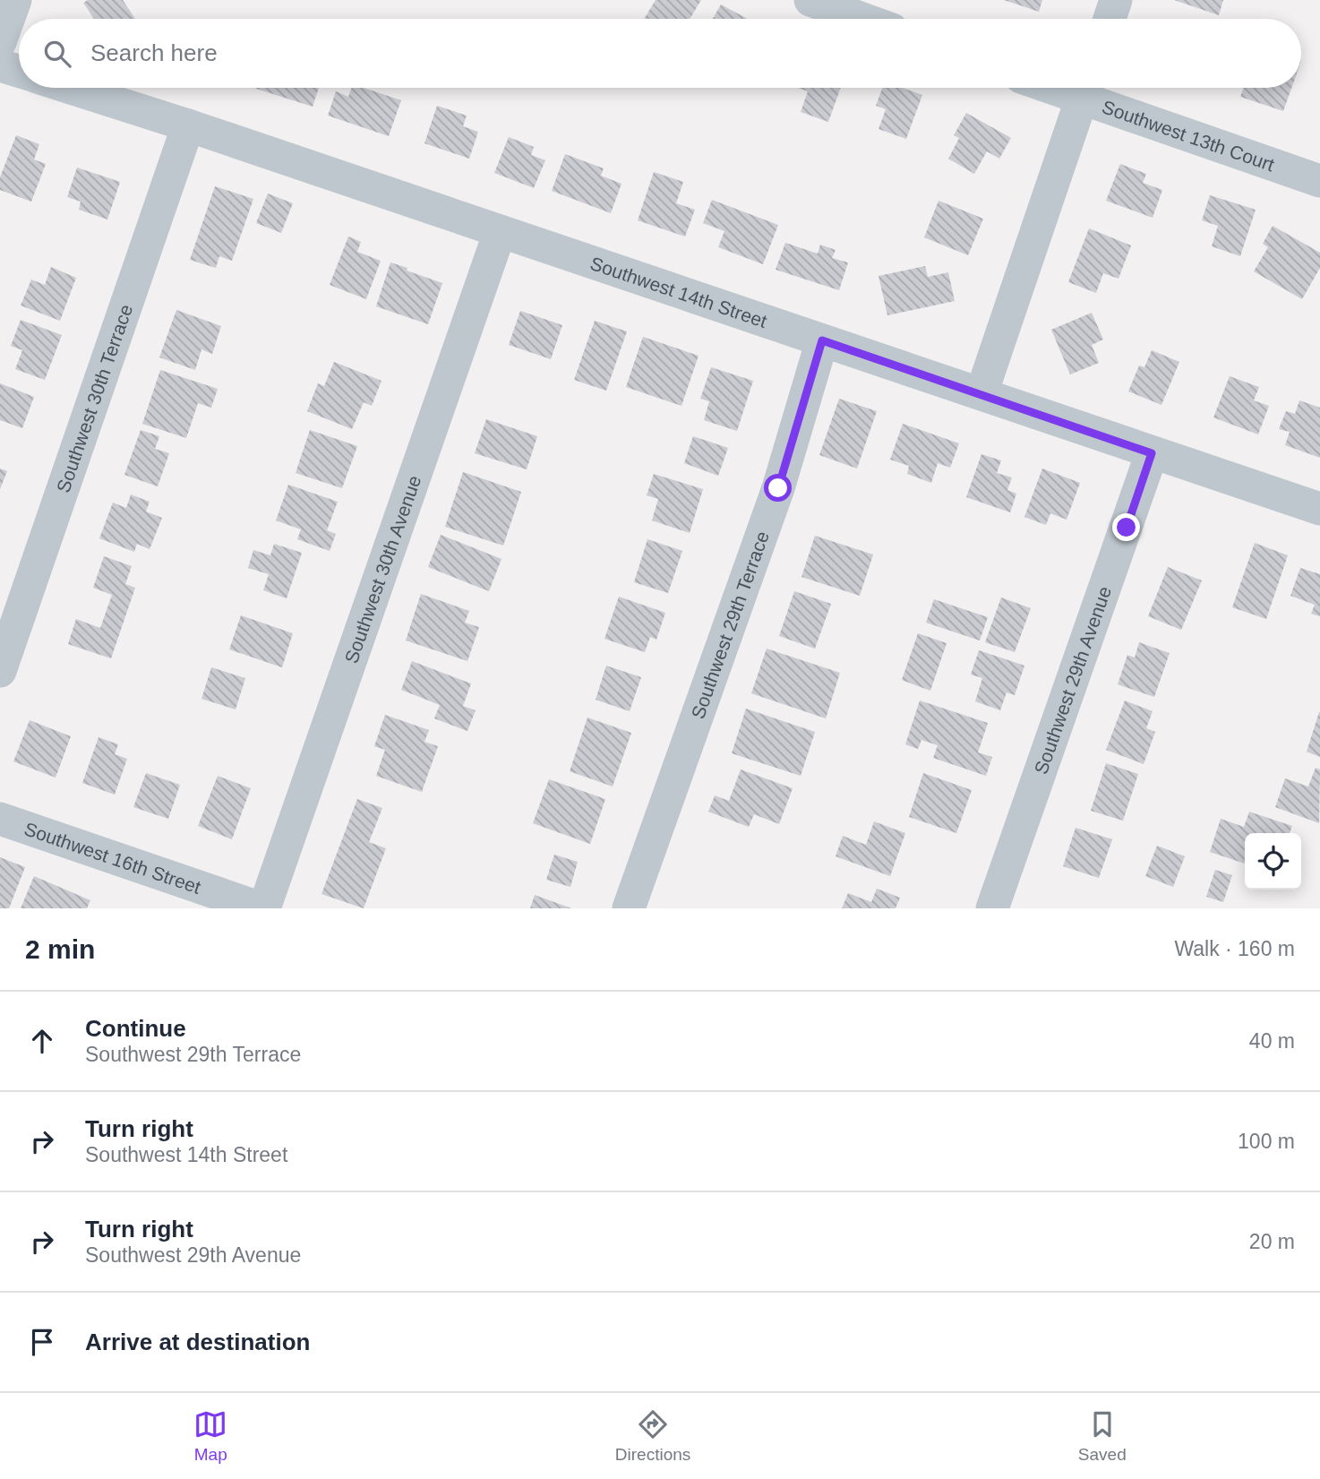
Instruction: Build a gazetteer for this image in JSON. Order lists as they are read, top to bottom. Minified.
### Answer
{"streets":{"street":["Southwest 13th Court","Southwest 14th Street","Southwest 30th Terrace","Southwest 30th Avenue","Southwest 29th Terrace","Southwest 29th Avenue","Southwest 16th Street"]},"crossings":[["Southwest 14th Street","Southwest 30th Terrace"],["Southwest 14th Street","Southwest 30th Avenue"],["Southwest 14th Street","Southwest 29th Terrace"],["Southwest 14th Street","Southwest 29th Avenue"],["Southwest 30th Avenue","Southwest 16th Street"]],"page":{"search":"Search here","heading":["2 min","Walk · 160 m"],"list":[["Continue","Southwest 29th Terrace","40 m"],["Turn right","Southwest 14th Street","100 m"],["Turn right","Southwest 29th Avenue","20 m"],"Arrive at destination"],"nav":["Map","Directions","Saved"]}}
